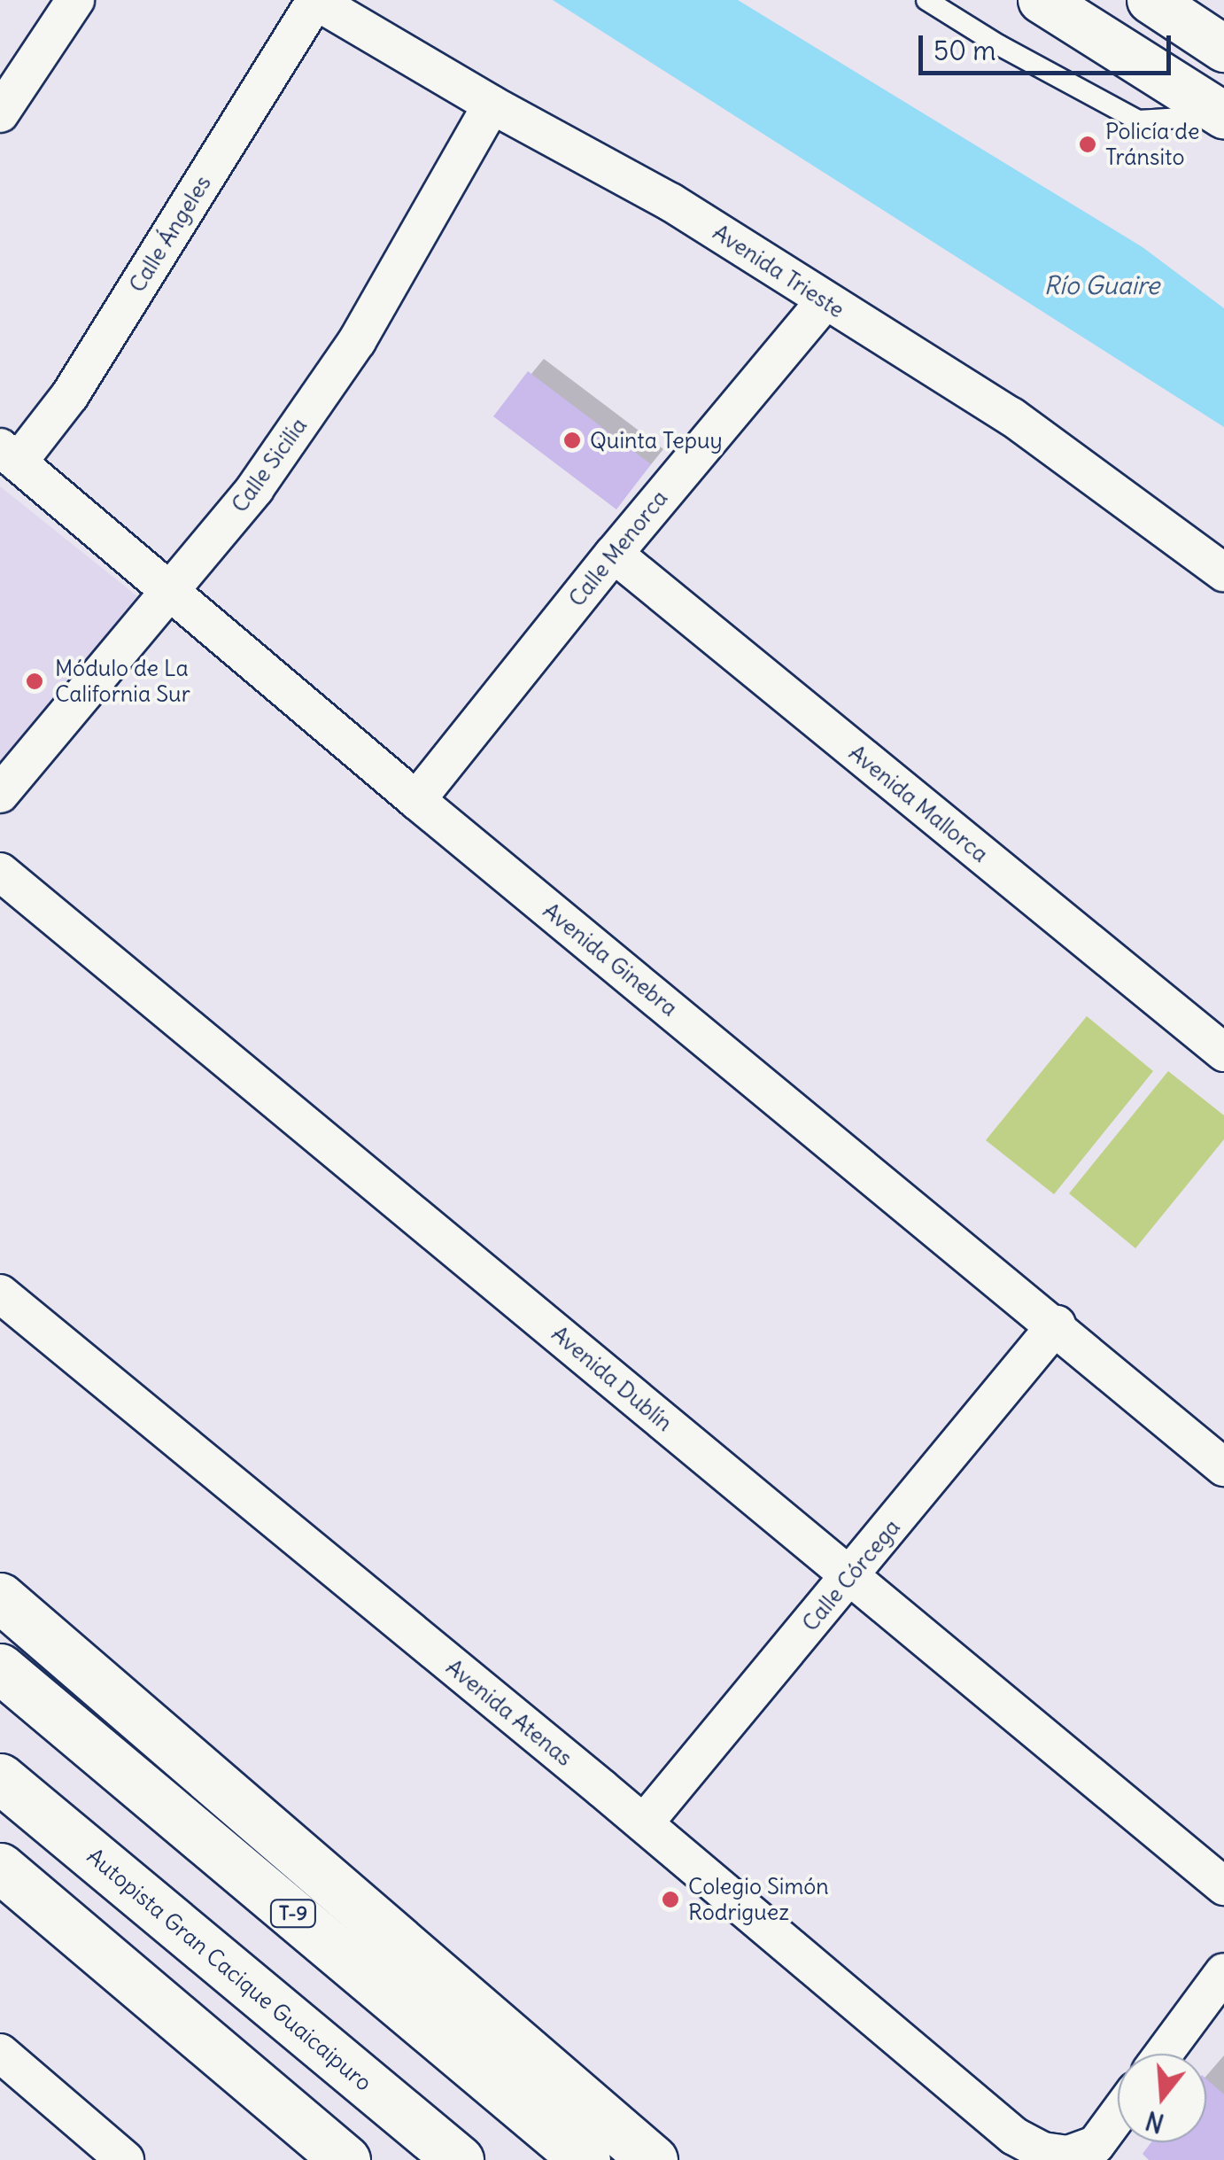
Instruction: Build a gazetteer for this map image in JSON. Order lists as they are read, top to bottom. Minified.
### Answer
{"streets":{"highway":["T-9","Autopista Gran Cacique Guaicaipuro"],"street":["Calle Ángeles","Avenida Trieste","Calle Sicilia","Calle Menorca","Avenida Mallorca","Avenida Ginebra","Avenida Dublín","Calle Córcega","Avenida Atenas"]},"crossings":[["Calle Ángeles","Avenida Trieste"],["Calle Ángeles","Avenida Ginebra"],["Avenida Trieste","Calle Sicilia"],["Avenida Trieste","Calle Menorca"],["Calle Sicilia","Avenida Ginebra"],["Calle Menorca","Avenida Mallorca"],["Calle Menorca","Avenida Ginebra"],["Avenida Ginebra","Calle Córcega"],["Avenida Dublín","Calle Córcega"],["Calle Córcega","Avenida Atenas"]],"water":["Río Guaire"],"places":["Policía de Tránsito","Quinta Tepuy","Módulo de La California Sur","Colegio Simón Rodriguez"],"scale_bar":"50 m","north":"bottom"}
